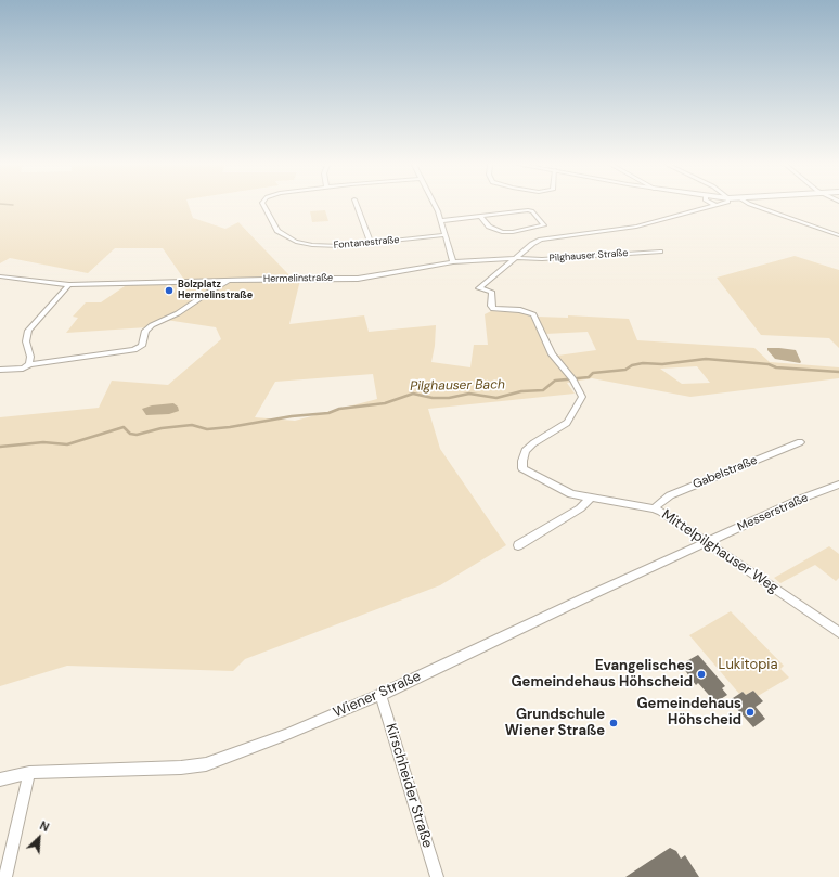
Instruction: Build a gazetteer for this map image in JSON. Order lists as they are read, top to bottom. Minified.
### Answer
{"streets":{"street":["Fontanestraße","Pilghauser Straße","Hermelinstraße","Gabelstraße","Messerstraße","Mittelpilghauser Weg","Wiener Straße","Kirschheider Straße"]},"crossings":[["Pilghauser Straße","Hermelinstraße"],["Pilghauser Straße","Mittelpilghauser Weg"],["Hermelinstraße","Mittelpilghauser Weg"],["Gabelstraße","Mittelpilghauser Weg"],["Messerstraße","Mittelpilghauser Weg"],["Messerstraße","Wiener Straße"],["Mittelpilghauser Weg","Wiener Straße"],["Wiener Straße","Kirschheider Straße"]],"water":["Pilghauser Bach"],"parks":["Lukitopia"],"places":["Bolzplatz Hermelinstraße","Evangelisches Gemeindehaus Höhscheid","Gemeindehaus Höhscheid","Grundschule Wiener Straße"],"north":"top right"}
